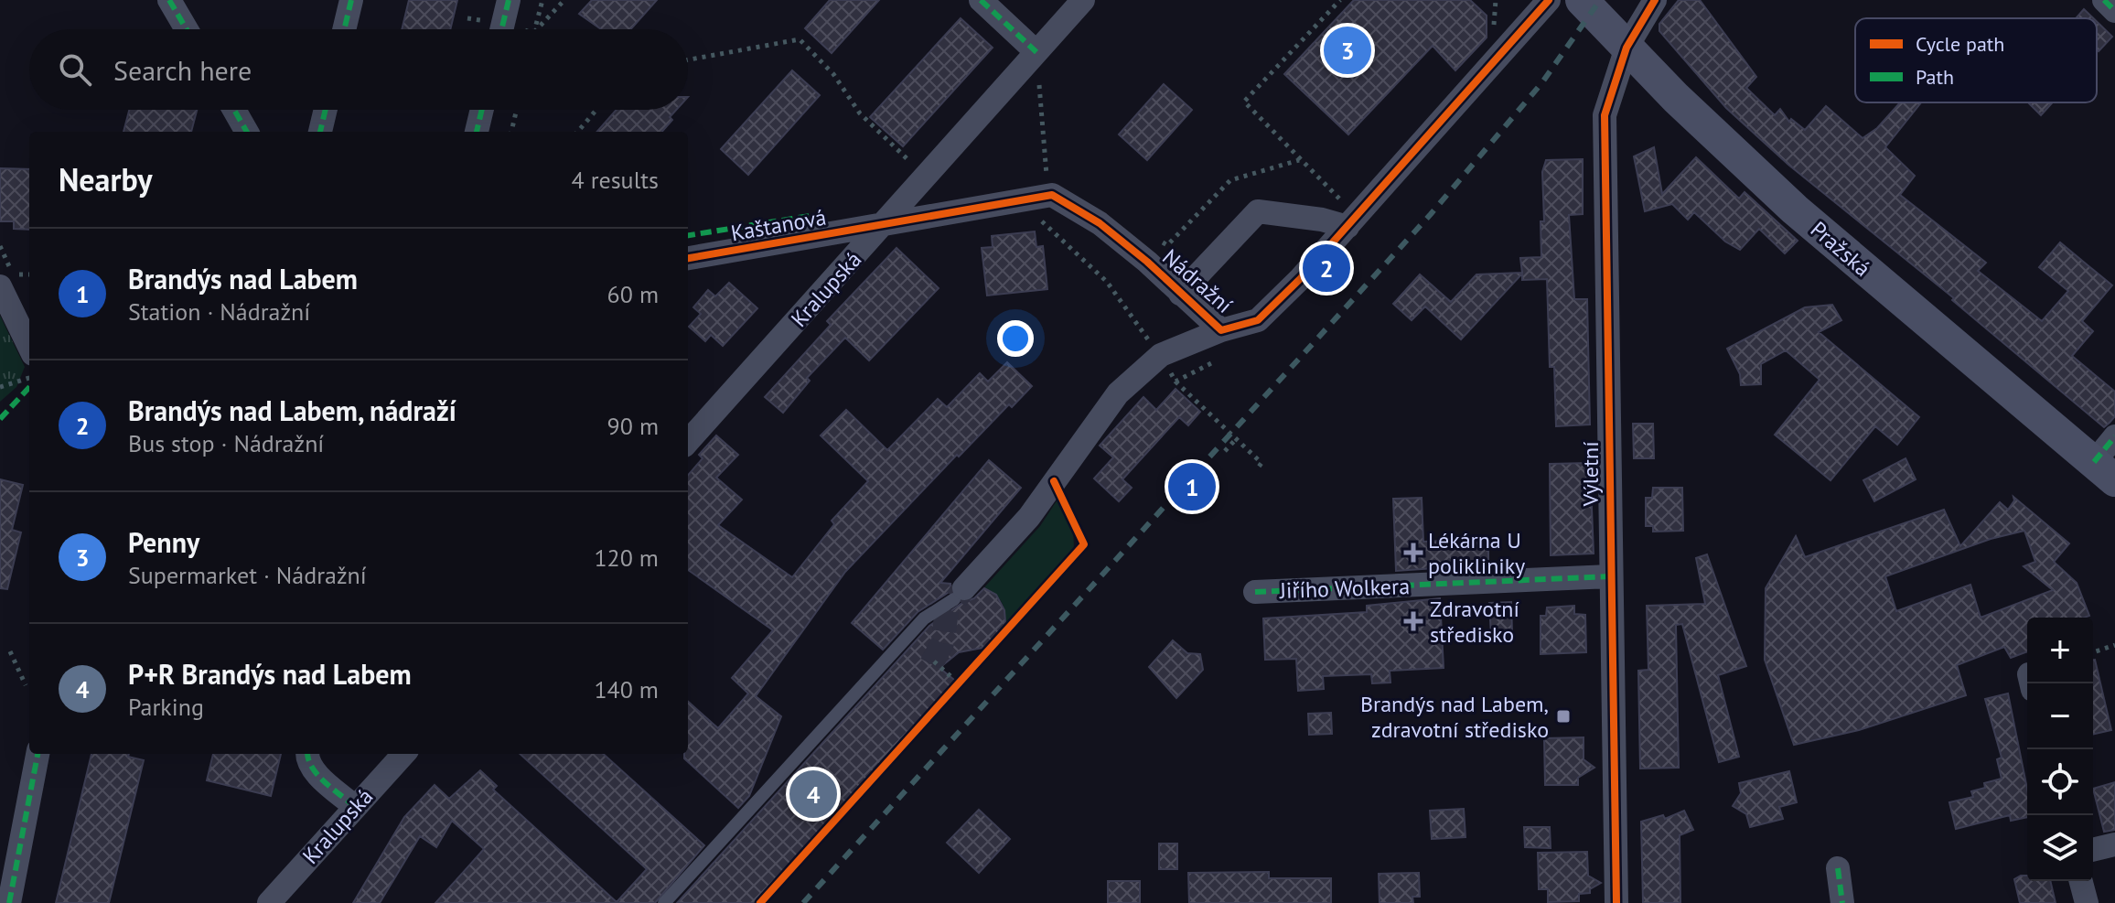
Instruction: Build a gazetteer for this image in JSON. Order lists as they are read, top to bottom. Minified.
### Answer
{"streets":{"main road":["Pražská"],"street":["Kaštanová","Nádražní","Kralupská","Výletní","Jiřího Wolkera"]},"crossings":[["Kaštanová","Nádražní"],["Kaštanová","Kralupská"],["Pražská","Výletní"],["Nádražní","Kralupská"],["Výletní","Jiřího Wolkera"]],"places":{"health":["Lékárna U polikliniky","Zdravotní středisko"],"transit":["Brandýs nad Labem, zdravotní středisko"]},"legend":["Cycle path","Path"],"page":{"pins":["3","2","1","4"],"search":"Search here","heading":["Nearby","4 results"],"list":[{"mark":"1","name":"Brandýs nad Labem","note":"Station · Nádražní","value":"60 m"},{"mark":"2","name":"Brandýs nad Labem, nádraží","note":"Bus stop · Nádražní","value":"90 m"},{"mark":"3","name":"Penny","note":"Supermarket · Nádražní","value":"120 m"},{"mark":"4","name":"P+R Brandýs nad Labem","note":"Parking","value":"140 m"}],"map_buttons":["+","−"]}}
